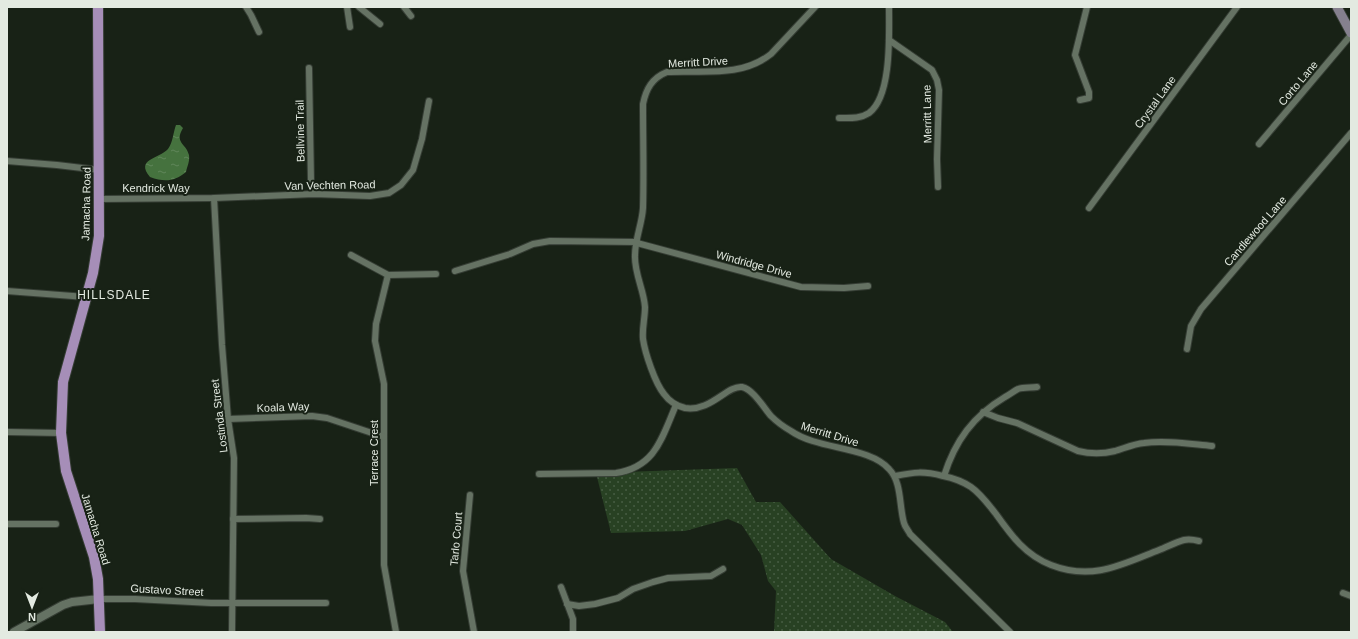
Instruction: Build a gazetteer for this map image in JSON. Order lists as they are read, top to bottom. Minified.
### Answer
{"streets":{"main road":["Jamacha Road"],"street":["Merritt Drive","Corto Lane","Crystal Lane","Merritt Lane","Bellvine Trail","Van Vechten Road","Kendrick Way","Candlewood Lane","Windridge Drive","Koala Way","Lostinda Street","Terrace Crest","Tarlo Court","Gustavo Street"]},"crossings":[["Merritt Drive","Windridge Drive"],["Bellvine Trail","Van Vechten Road"],["Van Vechten Road","Kendrick Way"],["Van Vechten Road","Lostinda Street"],["Kendrick Way","Jamacha Road"],["Kendrick Way","Lostinda Street"],["Jamacha Road","Gustavo Street"],["Koala Way","Lostinda Street"],["Koala Way","Terrace Crest"],["Lostinda Street","Gustavo Street"]],"districts":["HILLSDALE"],"north":"bottom"}
